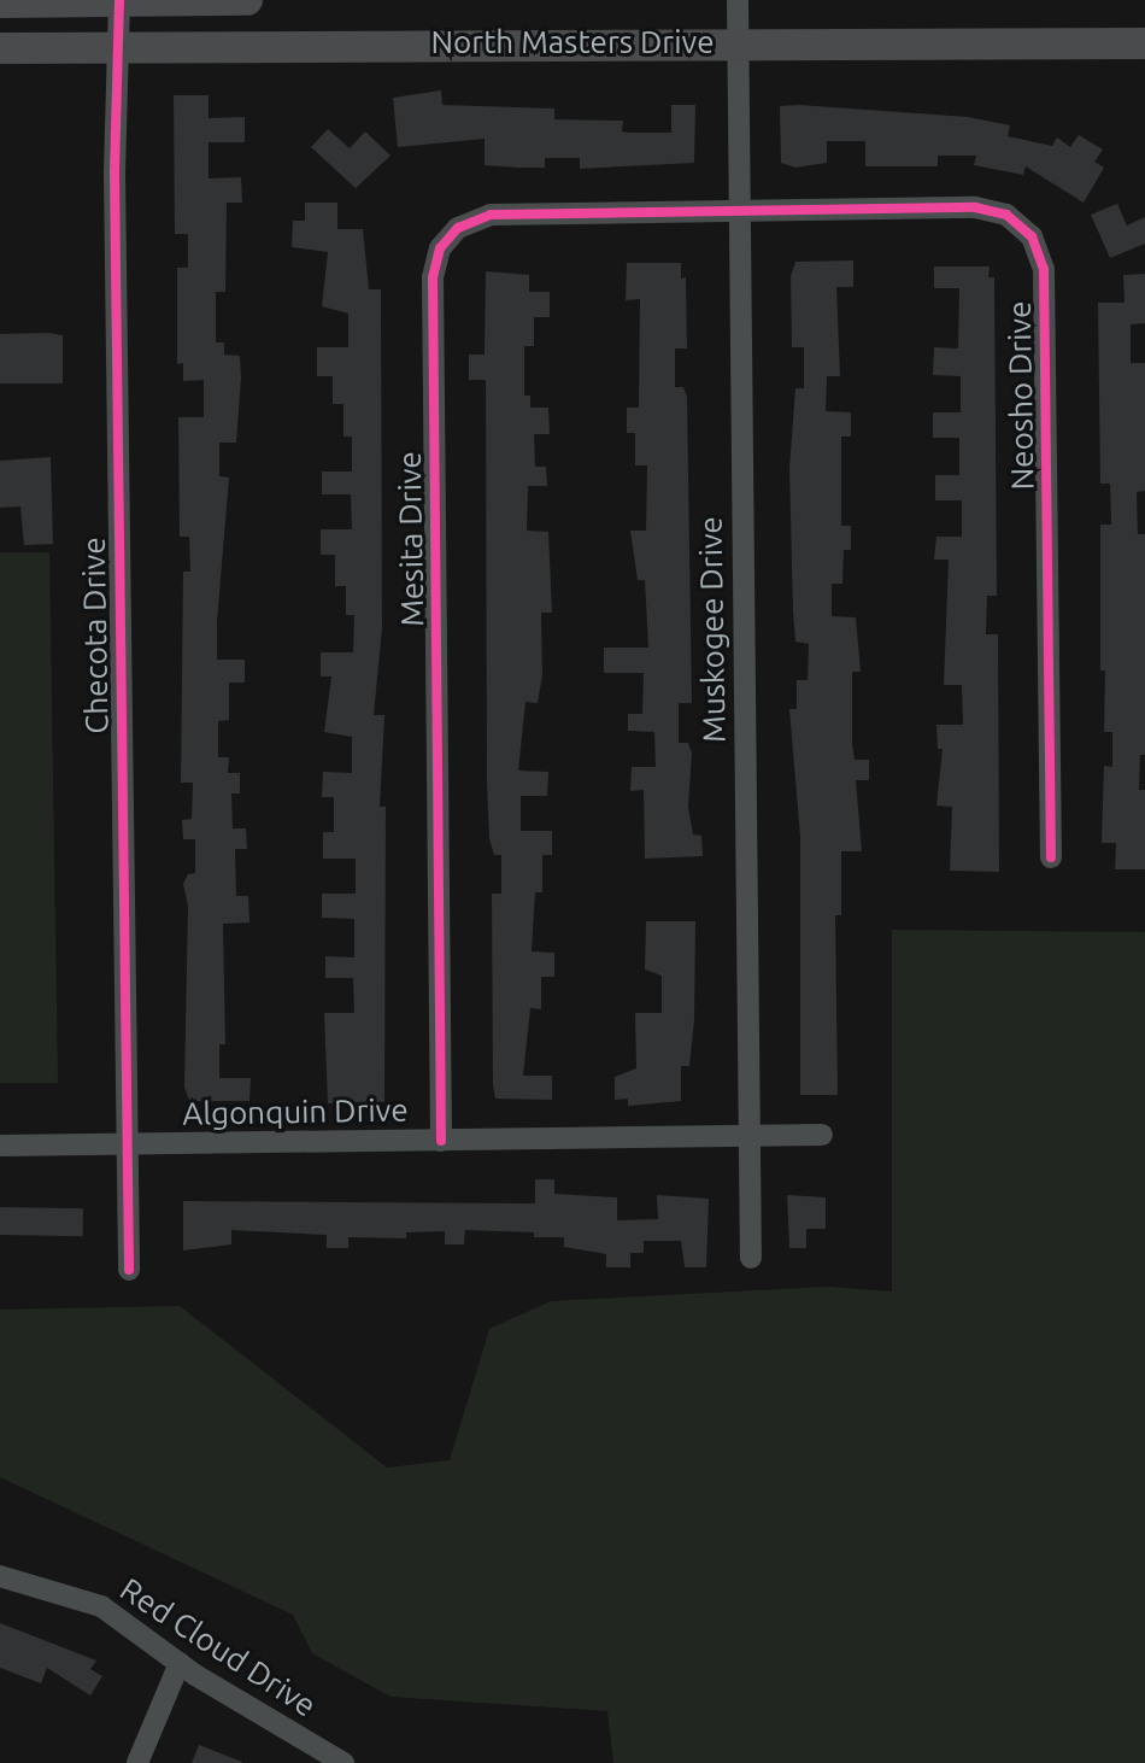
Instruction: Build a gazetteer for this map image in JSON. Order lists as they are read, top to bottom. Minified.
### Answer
{"streets":{"main road":["North Masters Drive"],"street":["Neosho Drive","Mesita Drive","Muskogee Drive","Checota Drive","Algonquin Drive","Red Cloud Drive"]},"crossings":[["North Masters Drive","Muskogee Drive"],["North Masters Drive","Checota Drive"],["Neosho Drive","Mesita Drive"],["Neosho Drive","Muskogee Drive"],["Mesita Drive","Muskogee Drive"],["Mesita Drive","Algonquin Drive"],["Muskogee Drive","Algonquin Drive"],["Checota Drive","Algonquin Drive"]]}
